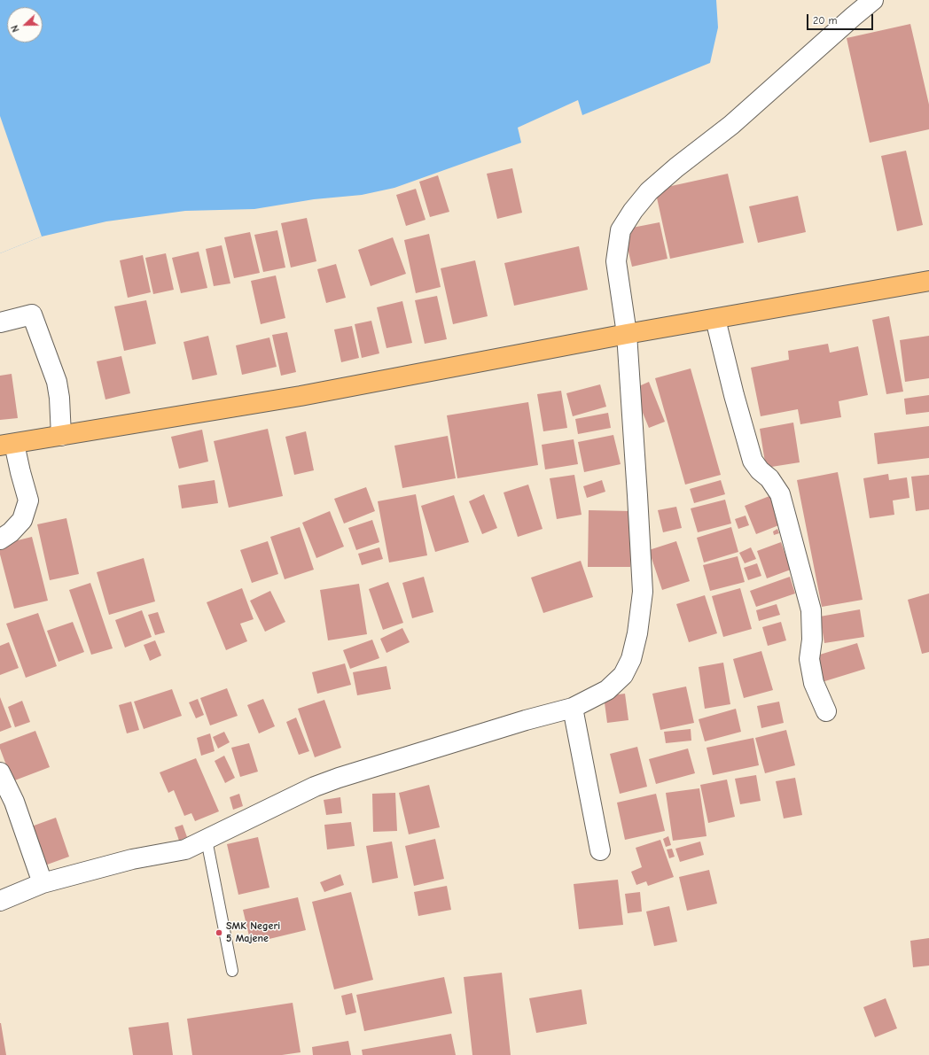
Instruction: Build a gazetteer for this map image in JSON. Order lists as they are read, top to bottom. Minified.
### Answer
{"places":["SMK Negeri 5 Majene"],"scale_bar":"20 m","north":"left"}
